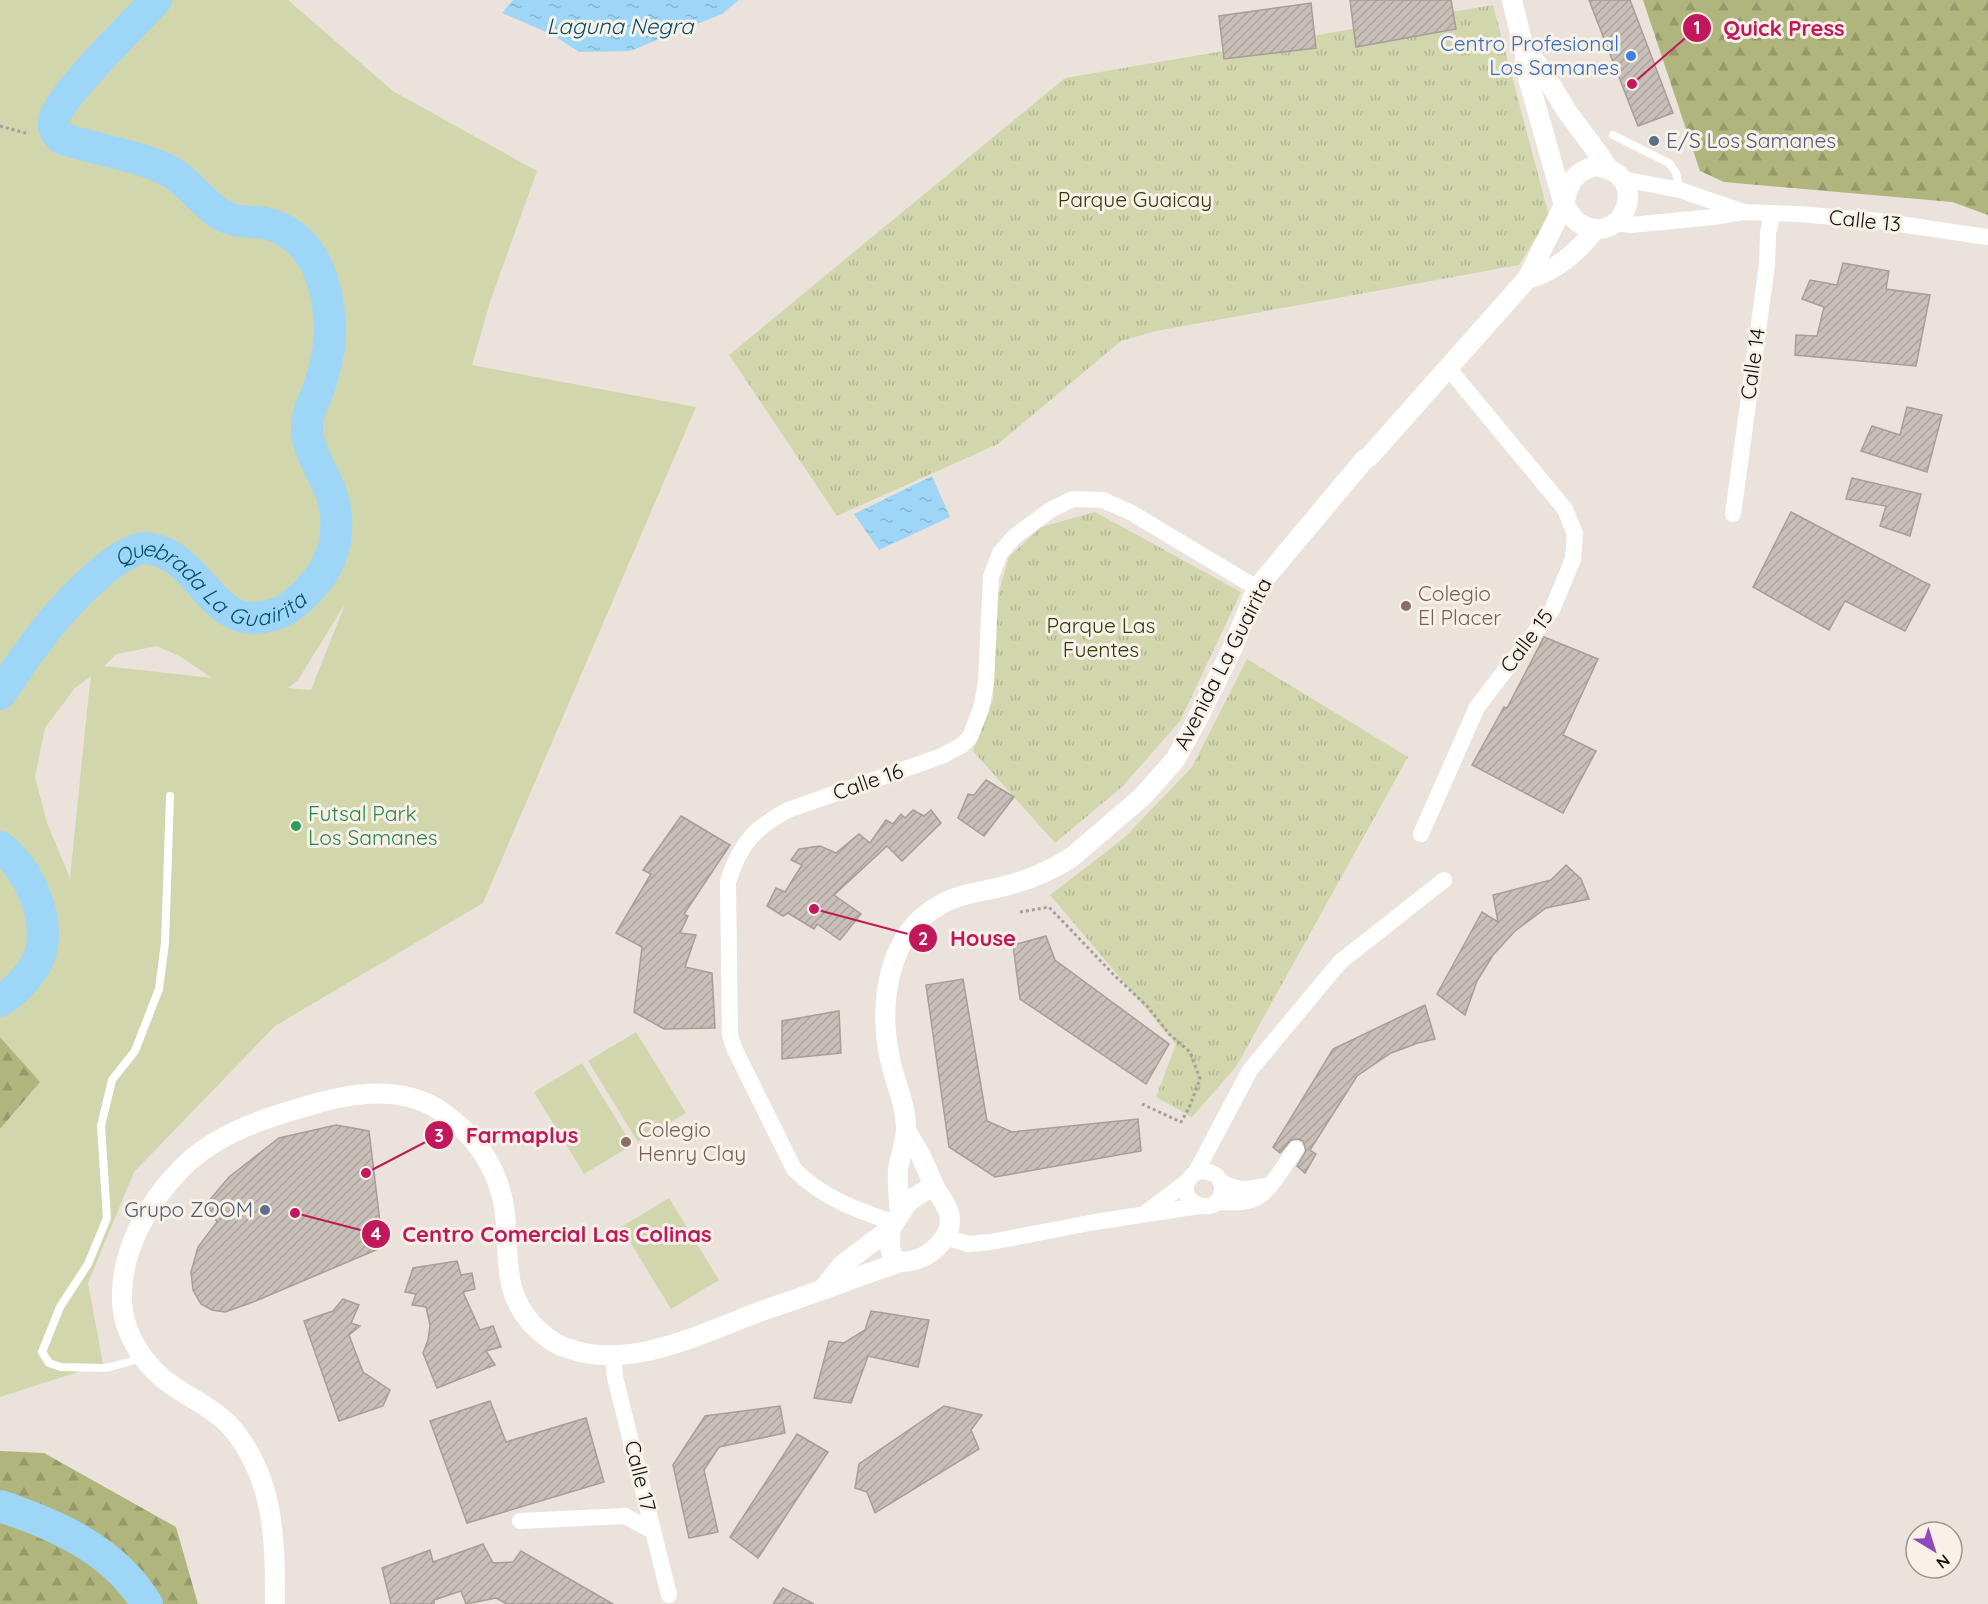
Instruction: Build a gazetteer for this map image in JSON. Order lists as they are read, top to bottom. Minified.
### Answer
{"streets":{"street":["Calle 13","Calle 14","Calle 15","Avenida La Guairita","Calle 16","Calle 17"]},"crossings":[["Calle 13","Calle 14"],["Calle 13","Avenida La Guairita"],["Calle 15","Avenida La Guairita"],["Avenida La Guairita","Calle 16"]],"water":["Laguna Negra","Quebrada La Guairita"],"parks":["Parque Guaicay","Parque Las Fuentes"],"places":["Centro Profesional Los Samanes","Quick Press","E/S Los Samanes","Colegio El Placer","Futsal Park Los Samanes","House","Colegio Henry Clay","Farmaplus","Grupo ZOOM","Centro Comercial Las Colinas"],"north":"bottom right"}
